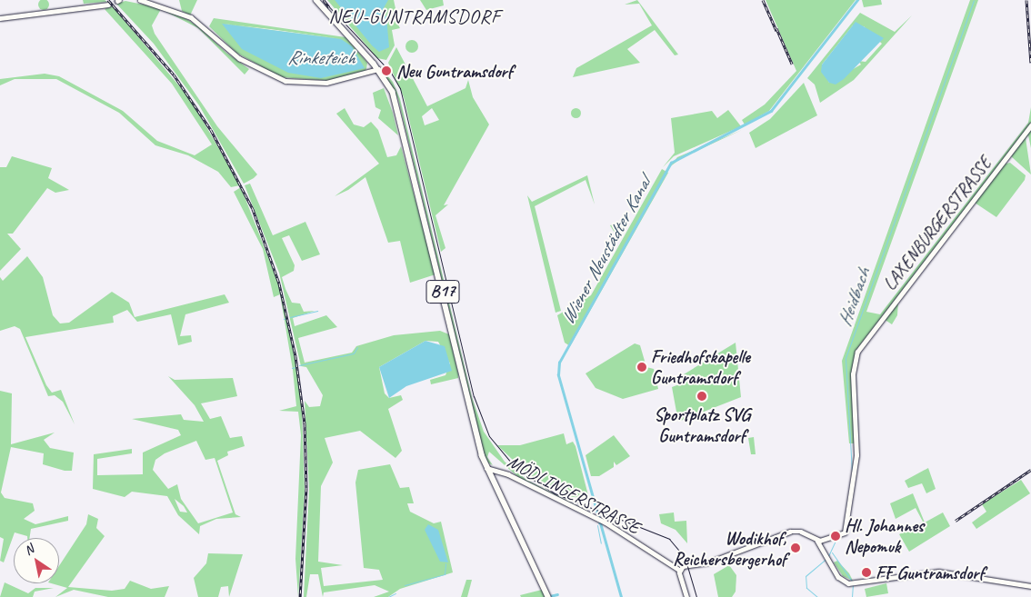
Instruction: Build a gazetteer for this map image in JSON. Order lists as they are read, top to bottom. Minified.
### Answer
{"streets":{"main road":["B17"],"street":["LAXENBURGERSTRASSE","MÖDLINGERSTRASSE"]},"crossings":[["LAXENBURGERSTRASSE","MÖDLINGERSTRASSE"],["B17","MÖDLINGERSTRASSE"]],"districts":["NEU-GUNTRAMSDORF"],"water":["Rinketeich","Wiener Neustädter Kanal","Heidbach"],"places":["Neu Guntramsdorf","Friedhofskapelle Guntramsdorf","Sportplatz SVG Guntramsdorf","Hl. Johannes Nepomuk","Wodikhof, Reichersbergerhof","FF Guntramsdorf"],"north":"top left"}
